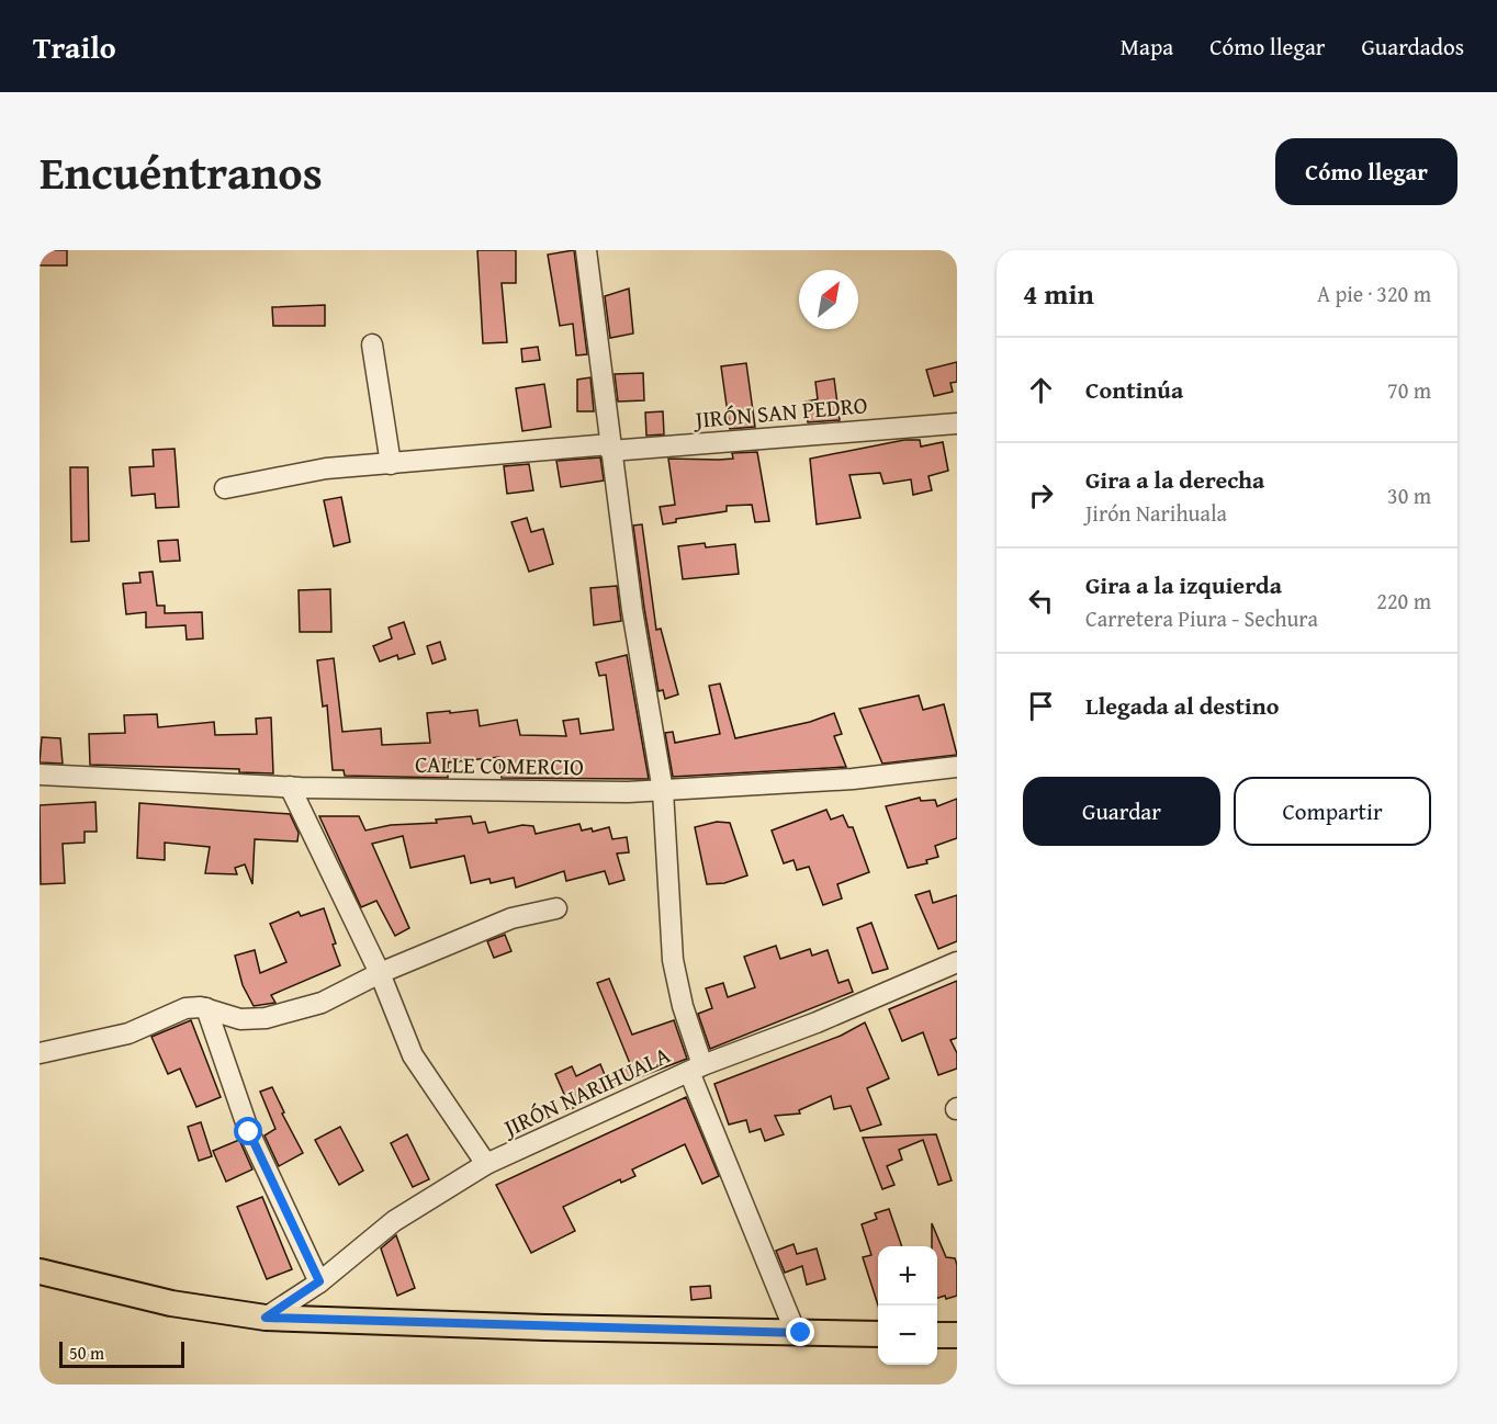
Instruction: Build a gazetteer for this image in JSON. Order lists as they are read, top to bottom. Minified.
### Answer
{"streets":{"street":["JIRÓN SAN PEDRO","CALLE COMERCIO","JIRÓN NARIHUALA"]},"scale_bar":"50 m","north":"top right","page":{"header":"Trailo","nav":["Mapa","Cómo llegar","Guardados"],"title":"Encuéntranos","buttons":["Cómo llegar",["Guardar","Compartir"]],"heading":["4 min","A pie · 320 m"],"list":[["Continúa","70 m"],["Gira a la derecha","Jirón Narihuala","30 m"],["Gira a la izquierda","Carretera Piura - Sechura","220 m"],"Llegada al destino"],"map_buttons":["+","−"],"scale":"50 m"}}
